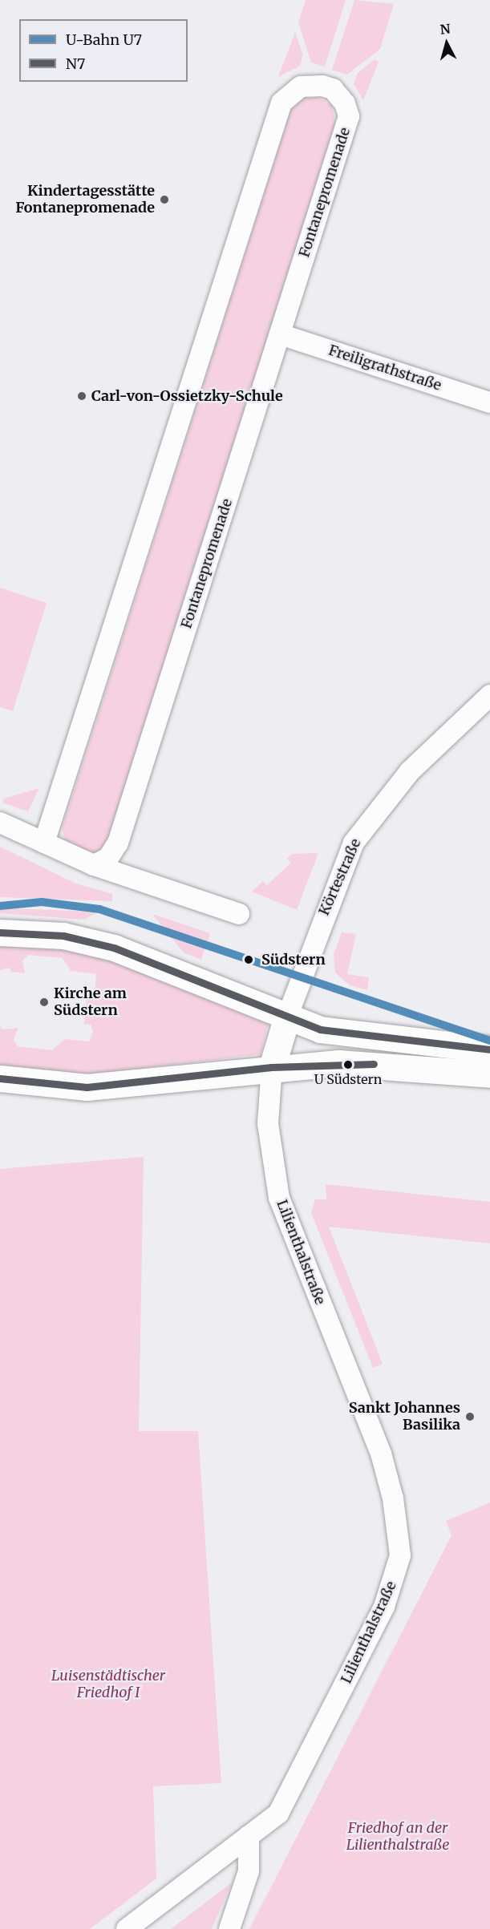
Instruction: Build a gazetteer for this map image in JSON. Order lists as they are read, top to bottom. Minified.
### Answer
{"streets":{"street":["Fontanepromenade","Freiligrathstraße","Körtestraße","Lilienthalstraße"]},"crossings":[["Fontanepromenade","Freiligrathstraße"]],"parks":["Luisenstädtischer Friedhof I","Friedhof an der Lilienthalstraße"],"places":["Kindertagesstätte Fontanepromenade","Carl-von-Ossietzky-Schule","Südstern","Kirche am Südstern","U Südstern","Sankt Johannes Basilika"],"lines":["metro line U7","transit line N7"],"legend":["U-Bahn U7","N7"],"north":"top"}
